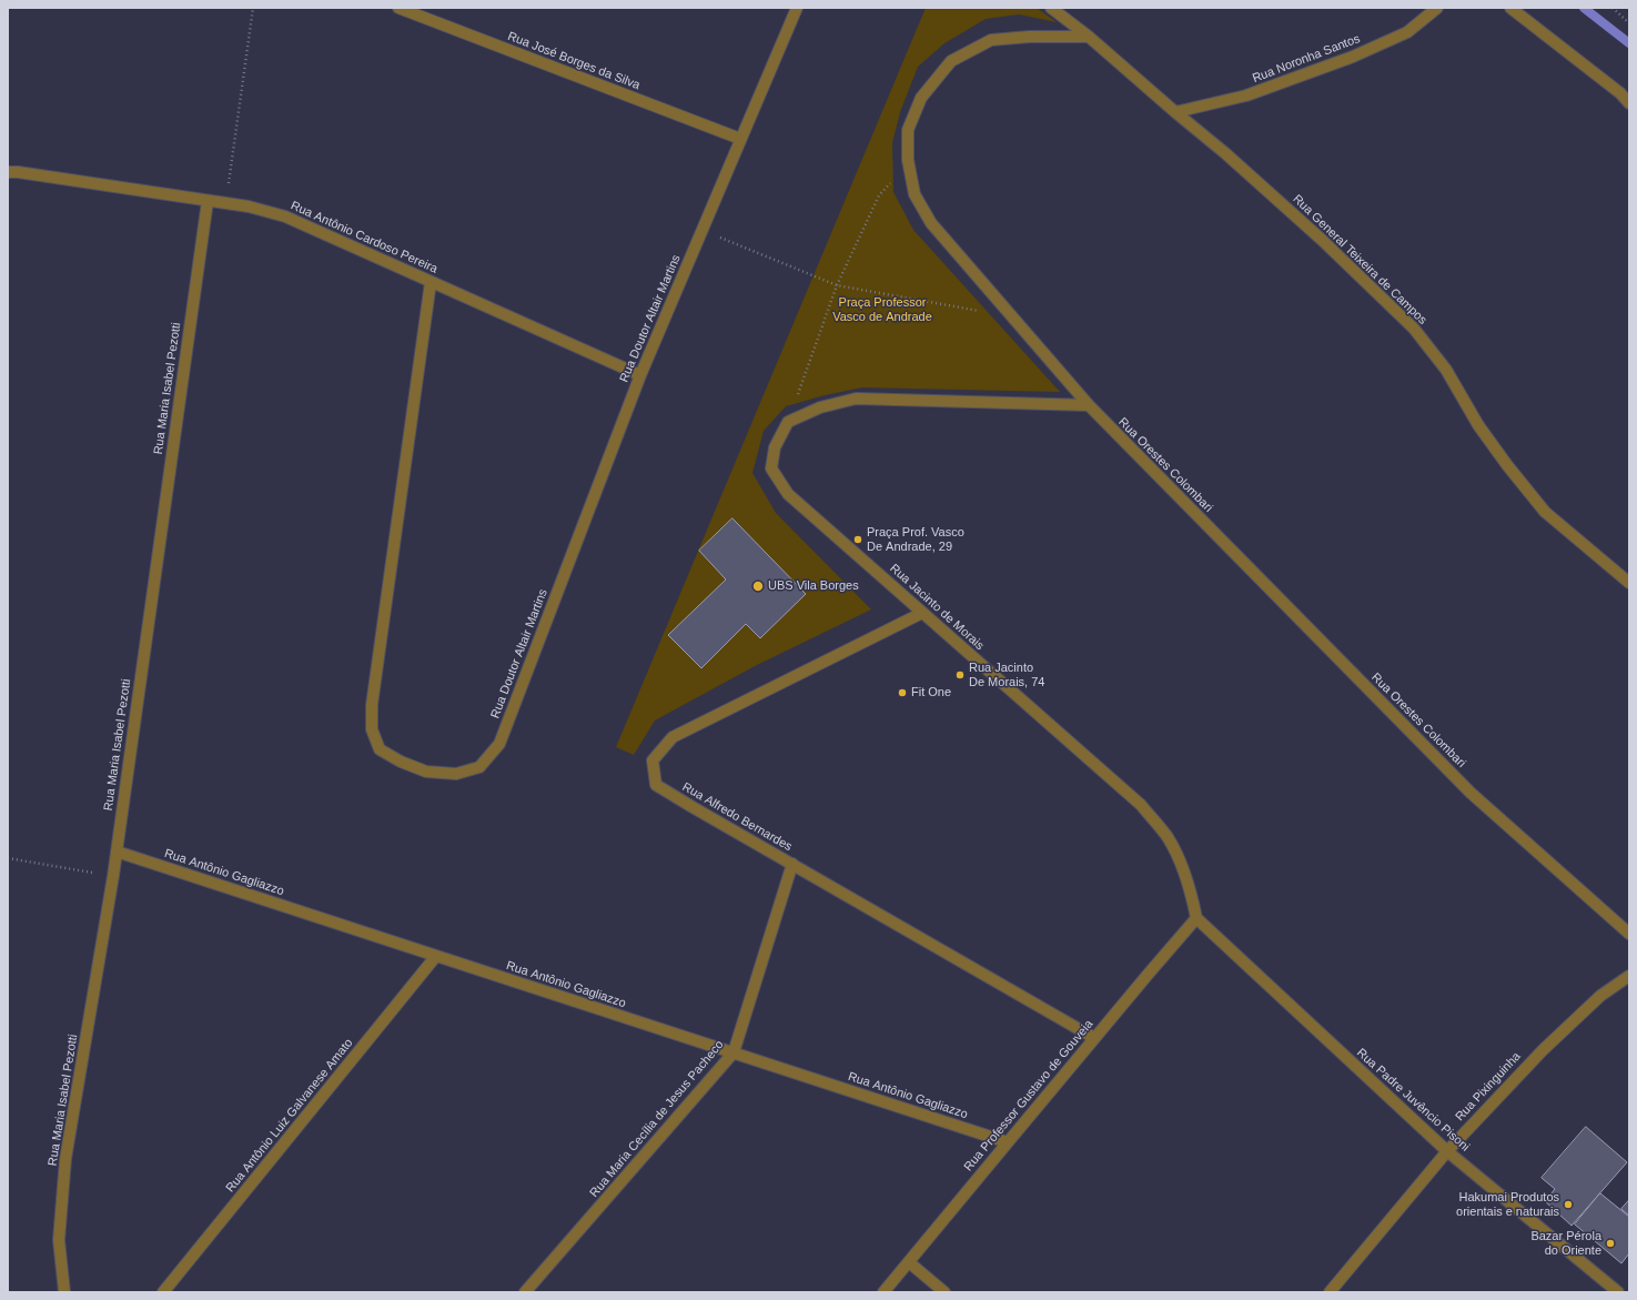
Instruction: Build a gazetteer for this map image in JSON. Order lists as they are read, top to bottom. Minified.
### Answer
{"streets":{"street":["Rua Noronha Santos","Rua José Borges da Silva","Rua Antônio Cardoso Pereira","Rua General Teixeira de Campos","Rua Doutor Altair Martins","Rua Maria Isabel Pezotti","Rua Orestes Colombari","Rua Jacinto de Morais","Rua Alfredo Bernardes","Rua Antônio Gagliazzo","Rua Pixinguinha","Rua Professor Gustavo de Gouveia","Rua Padre Juvêncio Pisoni","Rua Antônio Luiz Galvanese Amato","Rua Maria Cecília de Jesus Pacheco"]},"crossings":[["Rua Noronha Santos","Rua General Teixeira de Campos"],["Rua José Borges da Silva","Rua Doutor Altair Martins"],["Rua Antônio Cardoso Pereira","Rua Doutor Altair Martins"],["Rua Antônio Cardoso Pereira","Rua Maria Isabel Pezotti"],["Rua General Teixeira de Campos","Rua Orestes Colombari"],["Rua Maria Isabel Pezotti","Rua Antônio Gagliazzo"],["Rua Jacinto de Morais","Rua Alfredo Bernardes"],["Rua Jacinto de Morais","Rua Professor Gustavo de Gouveia"],["Rua Jacinto de Morais","Rua Padre Juvêncio Pisoni"],["Rua Alfredo Bernardes","Rua Professor Gustavo de Gouveia"],["Rua Alfredo Bernardes","Rua Maria Cecília de Jesus Pacheco"],["Rua Antônio Gagliazzo","Rua Professor Gustavo de Gouveia"],["Rua Antônio Gagliazzo","Rua Antônio Luiz Galvanese Amato"],["Rua Antônio Gagliazzo","Rua Maria Cecília de Jesus Pacheco"],["Rua Pixinguinha","Rua Padre Juvêncio Pisoni"],["Rua Professor Gustavo de Gouveia","Rua Padre Juvêncio Pisoni"]],"parks":["Praça Professor Vasco de Andrade"],"places":["Praça Prof. Vasco De Andrade, 29","UBS Vila Borges","Rua Jacinto De Morais, 74","Fit One","Hakumai Produtos orientais e naturais","Bazar Pérola do Oriente"]}
